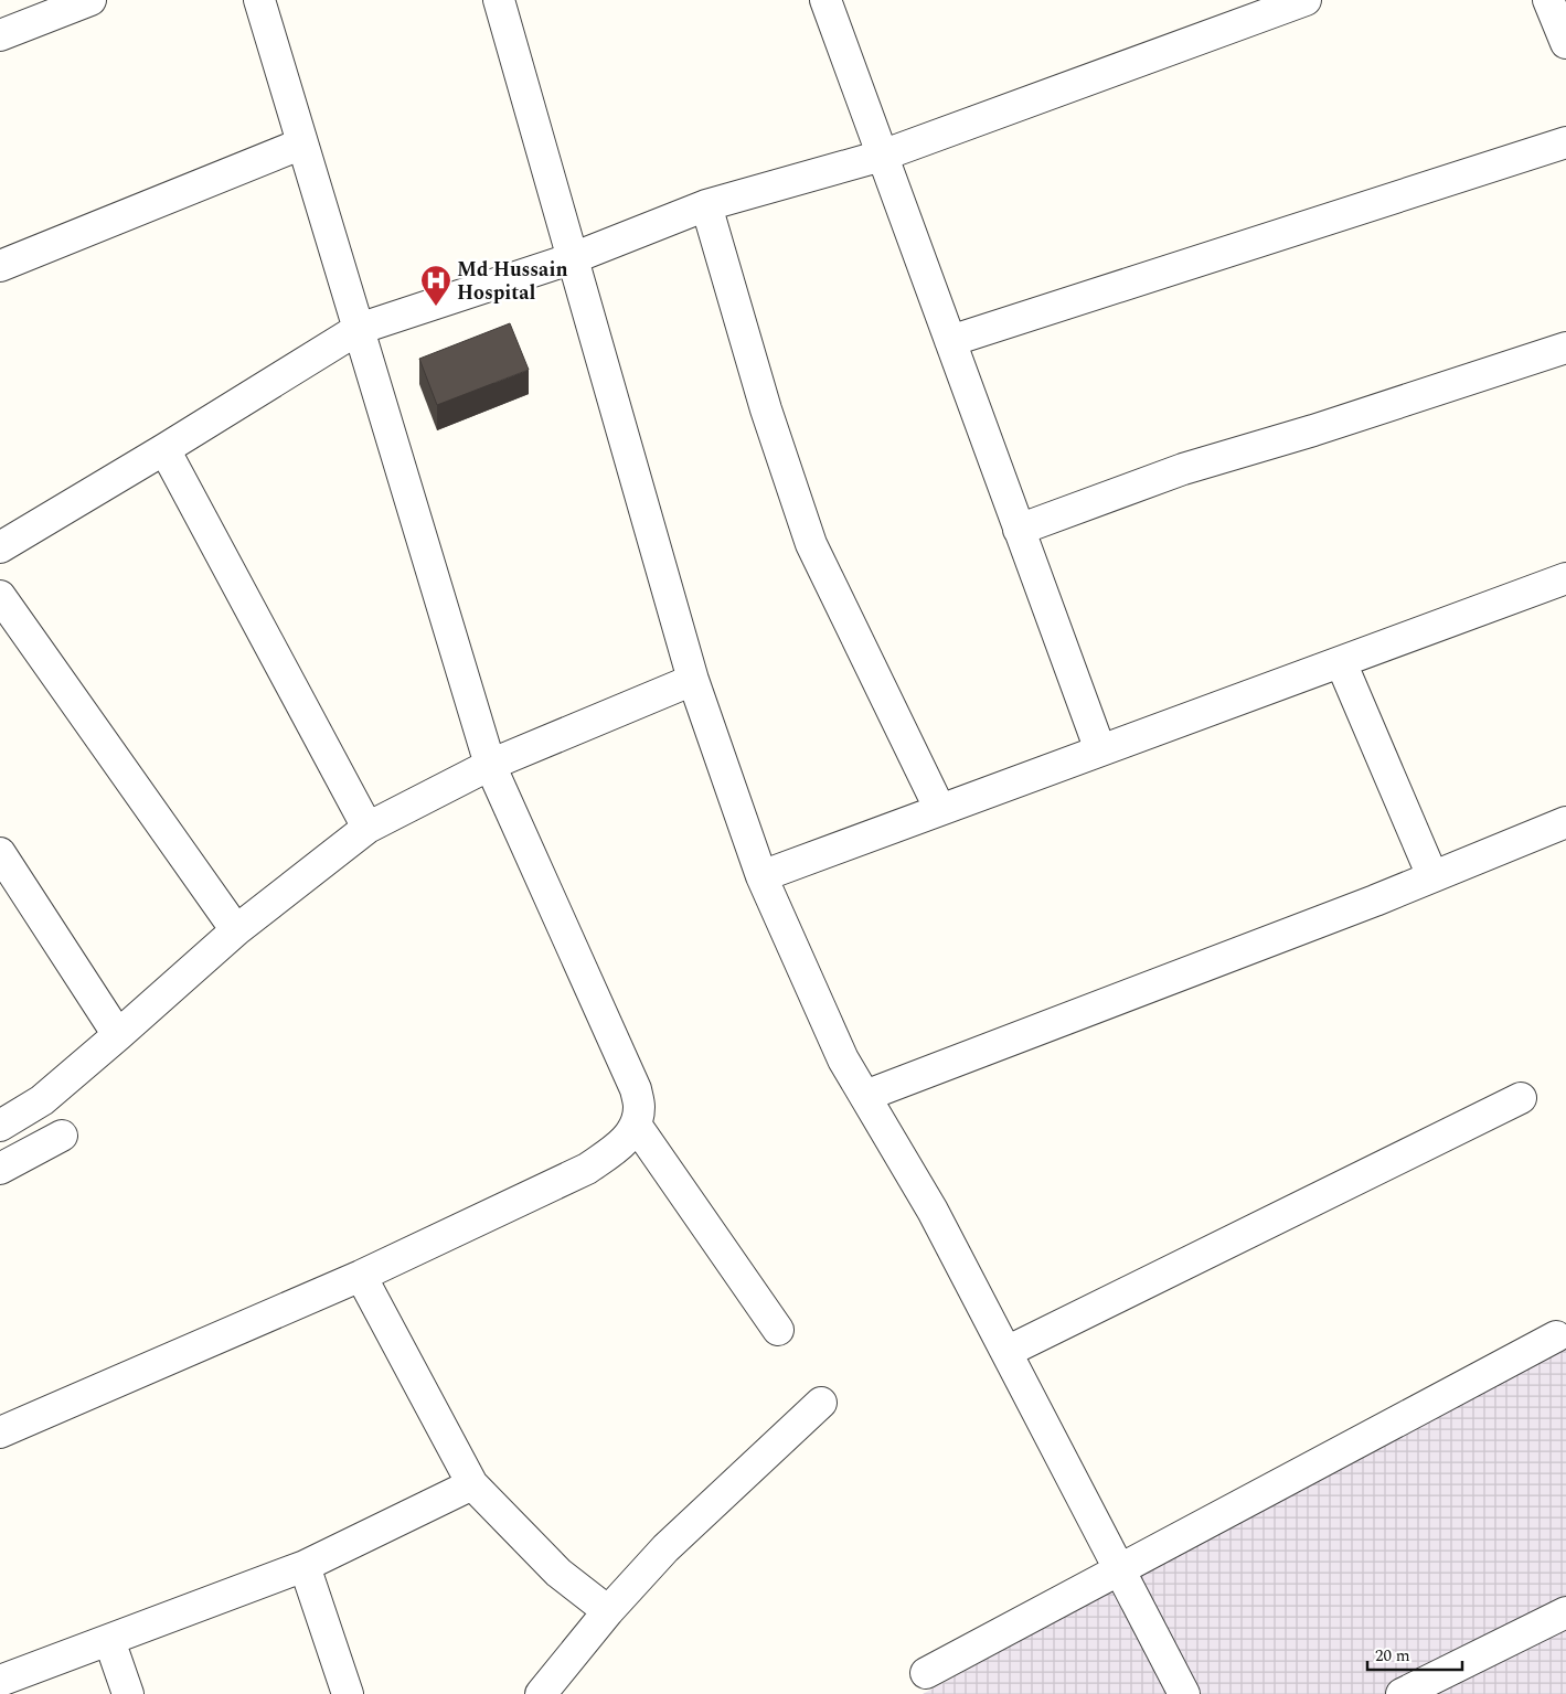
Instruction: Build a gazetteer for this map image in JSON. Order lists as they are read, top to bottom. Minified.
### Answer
{"places":{"hospital":["Md Hussain Hospital"]},"scale_bar":"20 m"}
